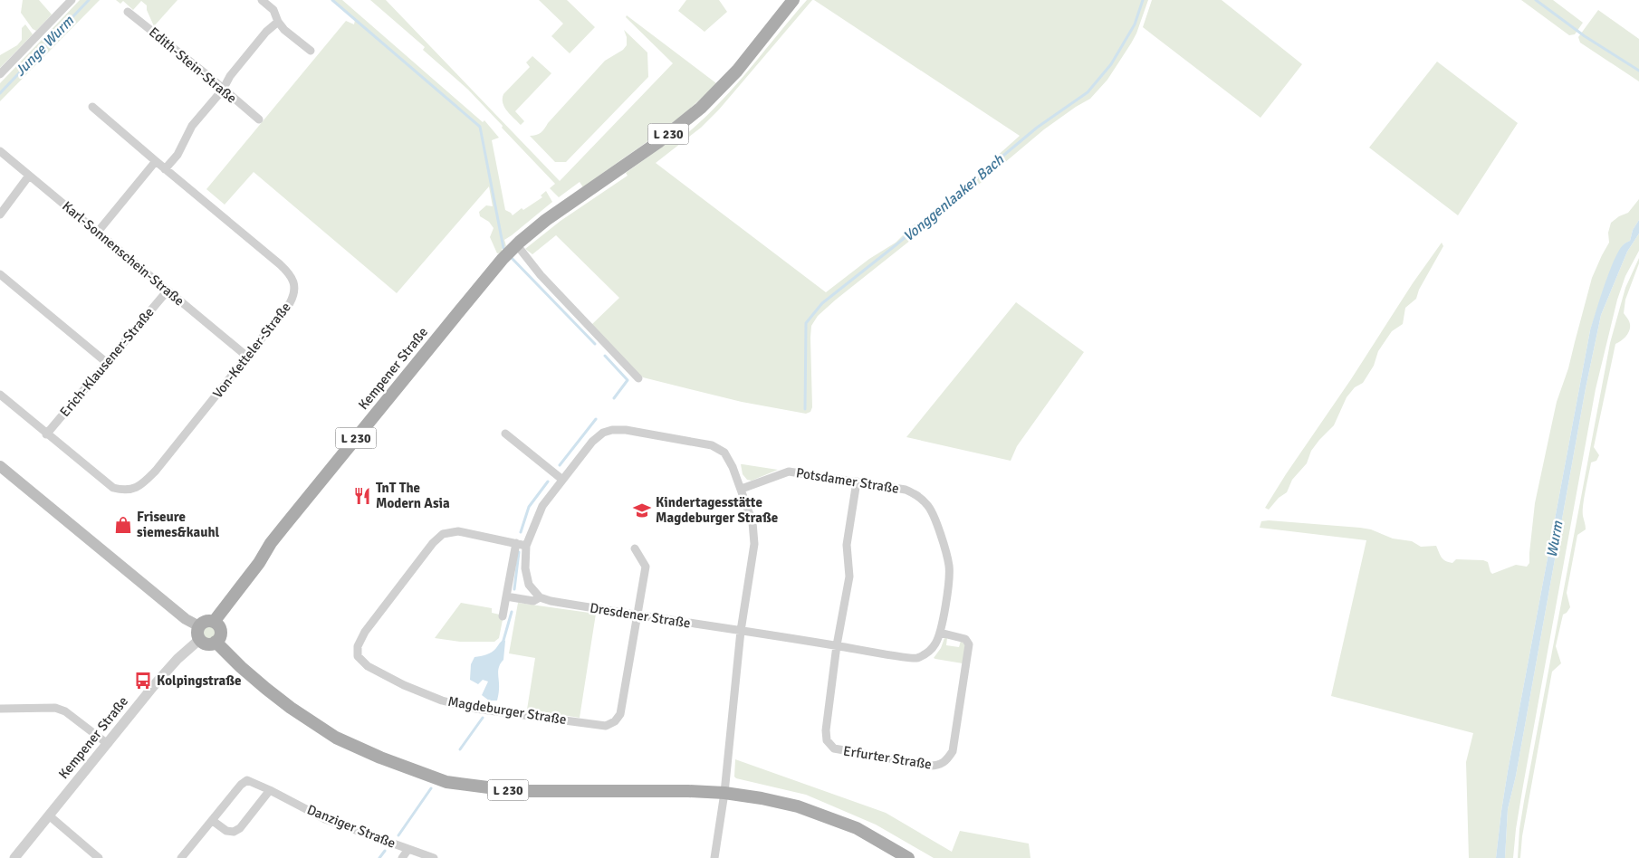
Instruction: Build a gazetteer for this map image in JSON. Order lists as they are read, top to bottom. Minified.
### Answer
{"streets":{"main road":["L 230","Kempener Straße"],"street":["Edith-Stein-Straße","Karl-Sonnenschein-Straße","Von-Ketteler-Straße","Erich-Klausener-Straße","Potsdamer Straße","Dresdener Straße","Magdeburger Straße","Erfurter Straße","Danziger Straße"]},"crossings":[["L 230","Kempener Straße"],["Karl-Sonnenschein-Straße","Von-Ketteler-Straße"],["Karl-Sonnenschein-Straße","Erich-Klausener-Straße"],["Von-Ketteler-Straße","Erich-Klausener-Straße"],["Potsdamer Straße","Dresdener Straße"],["Potsdamer Straße","Erfurter Straße"],["Dresdener Straße","Magdeburger Straße"]],"water":["Junge Wurm","Vonggenlaaker Bach","Wurm"],"places":{"restaurant":["TnT The Modern Asia"],"school or university":["Kindertagesstätte Magdeburger Straße"],"shop":["Friseure siemes&kauhl"],"bus stop":["Kolpingstraße"]}}
